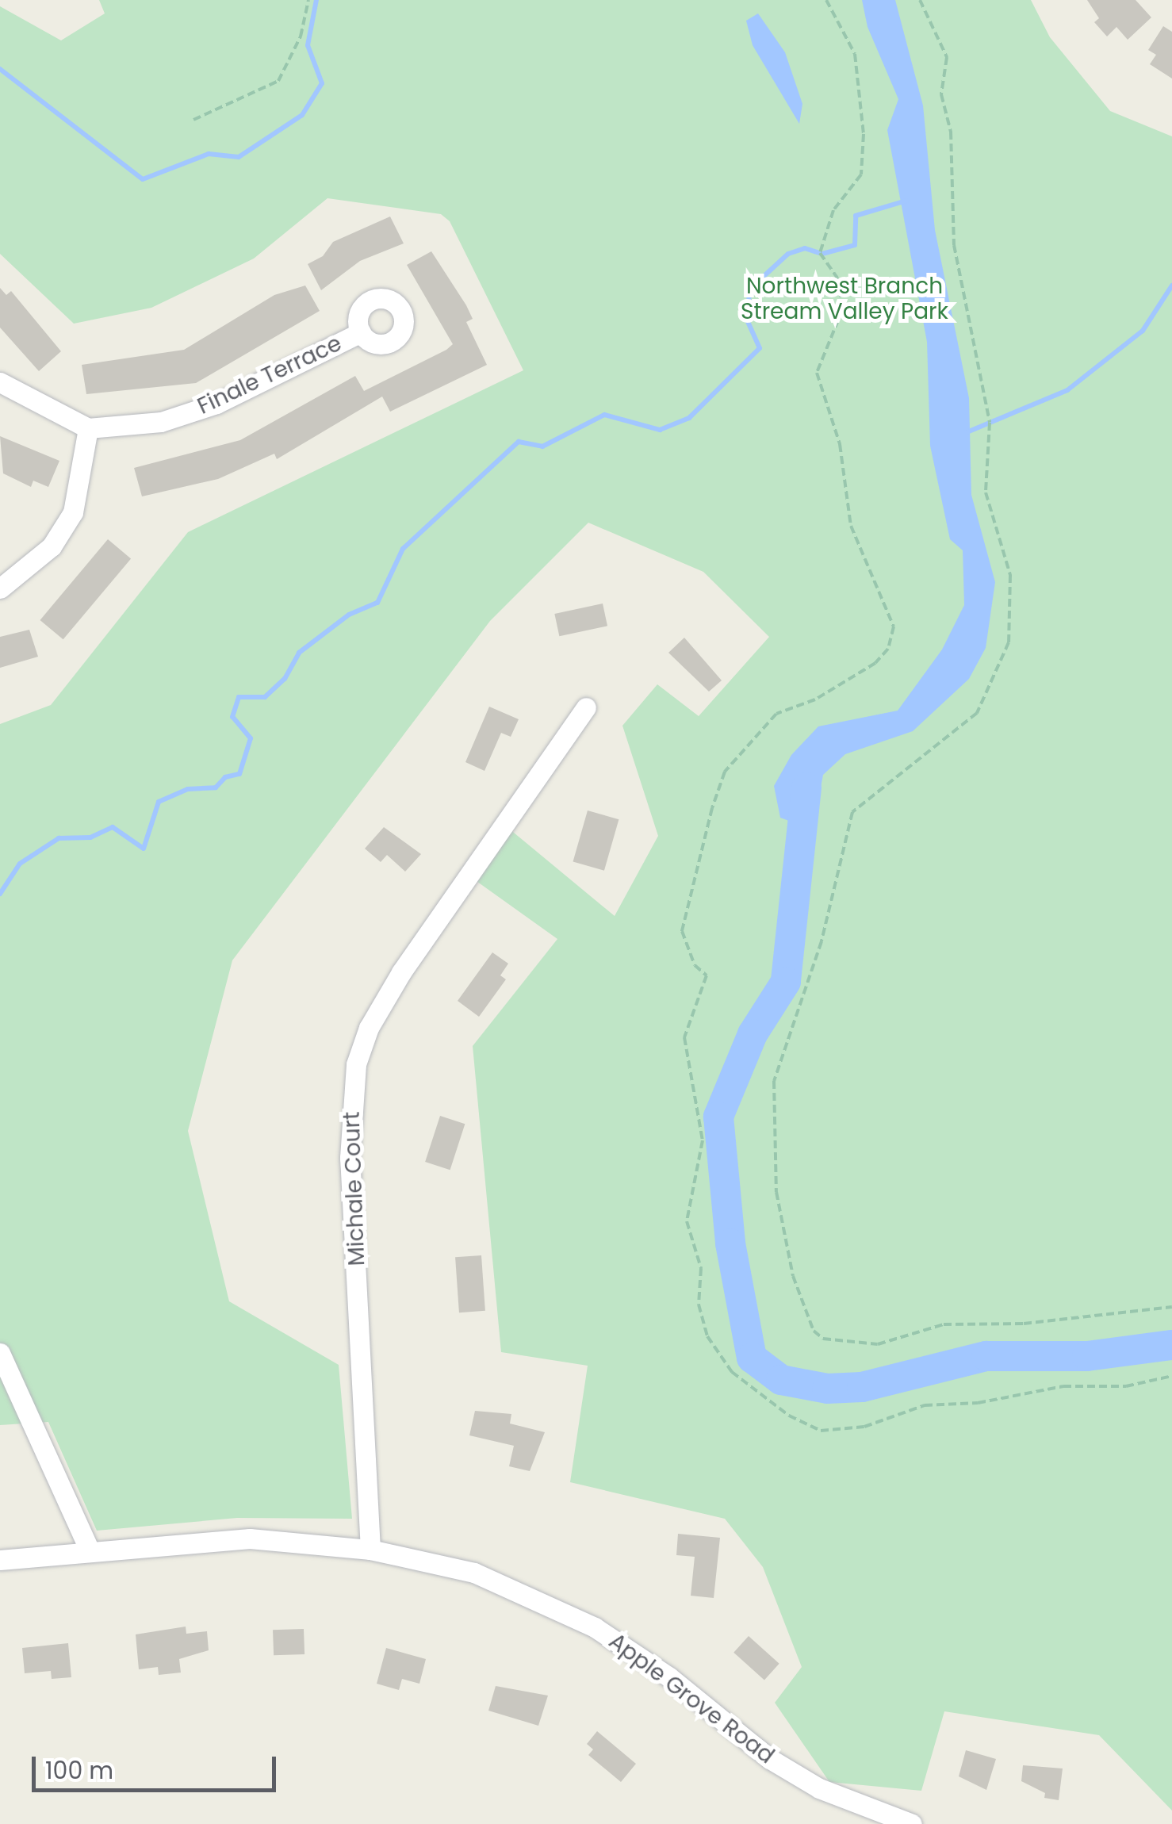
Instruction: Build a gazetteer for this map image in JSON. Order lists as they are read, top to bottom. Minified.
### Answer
{"streets":{"street":["Finale Terrace","Michale Court","Apple Grove Road"]},"crossings":[["Michale Court","Apple Grove Road"]],"parks":["Northwest Branch Stream Valley Park"],"scale_bar":"100 m"}
